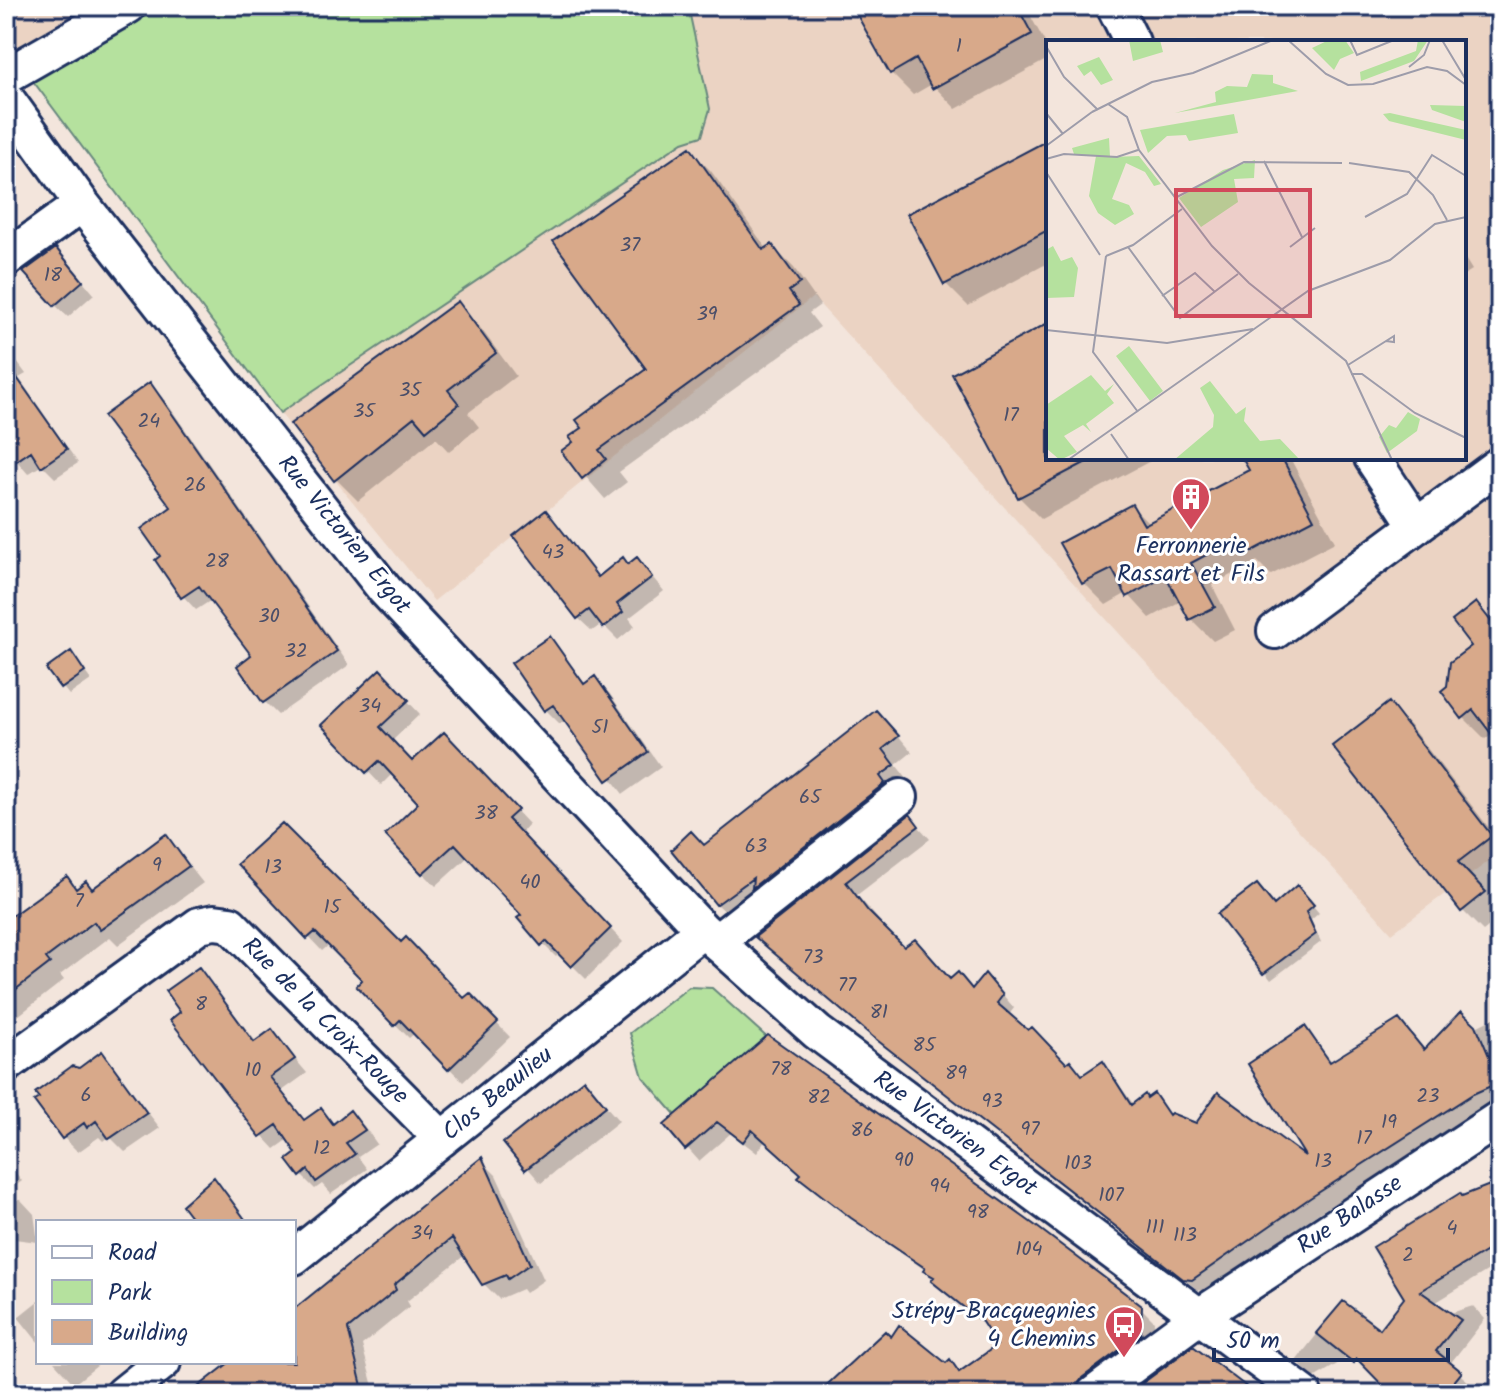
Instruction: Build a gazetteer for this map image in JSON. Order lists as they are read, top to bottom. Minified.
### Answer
{"streets":{"street":["Rue Victorien Ergot","Rue de la Croix-Rouge","Clos Beaulieu","Rue Balasse"]},"crossings":[["Rue Victorien Ergot","Clos Beaulieu"],["Rue Victorien Ergot","Rue Balasse"],["Rue de la Croix-Rouge","Clos Beaulieu"]],"places":{"building":["Ferronnerie Rassart et Fils"],"bus stop":["Strépy-Bracquegnies 4 Chemins"]},"house_numbers":["1","37","18","39","35","35","17","24","26","43","28","30","32","34","51","65","38","63","9","13","40","7","15","73","77","8","81","85","78","10","89","6","23","82","93","19","97","86","17","12","90","13","103","94","107","98","111","4","34","113","104","2"],"legend":["Road","Park","Building"],"scale_bar":"50 m"}
